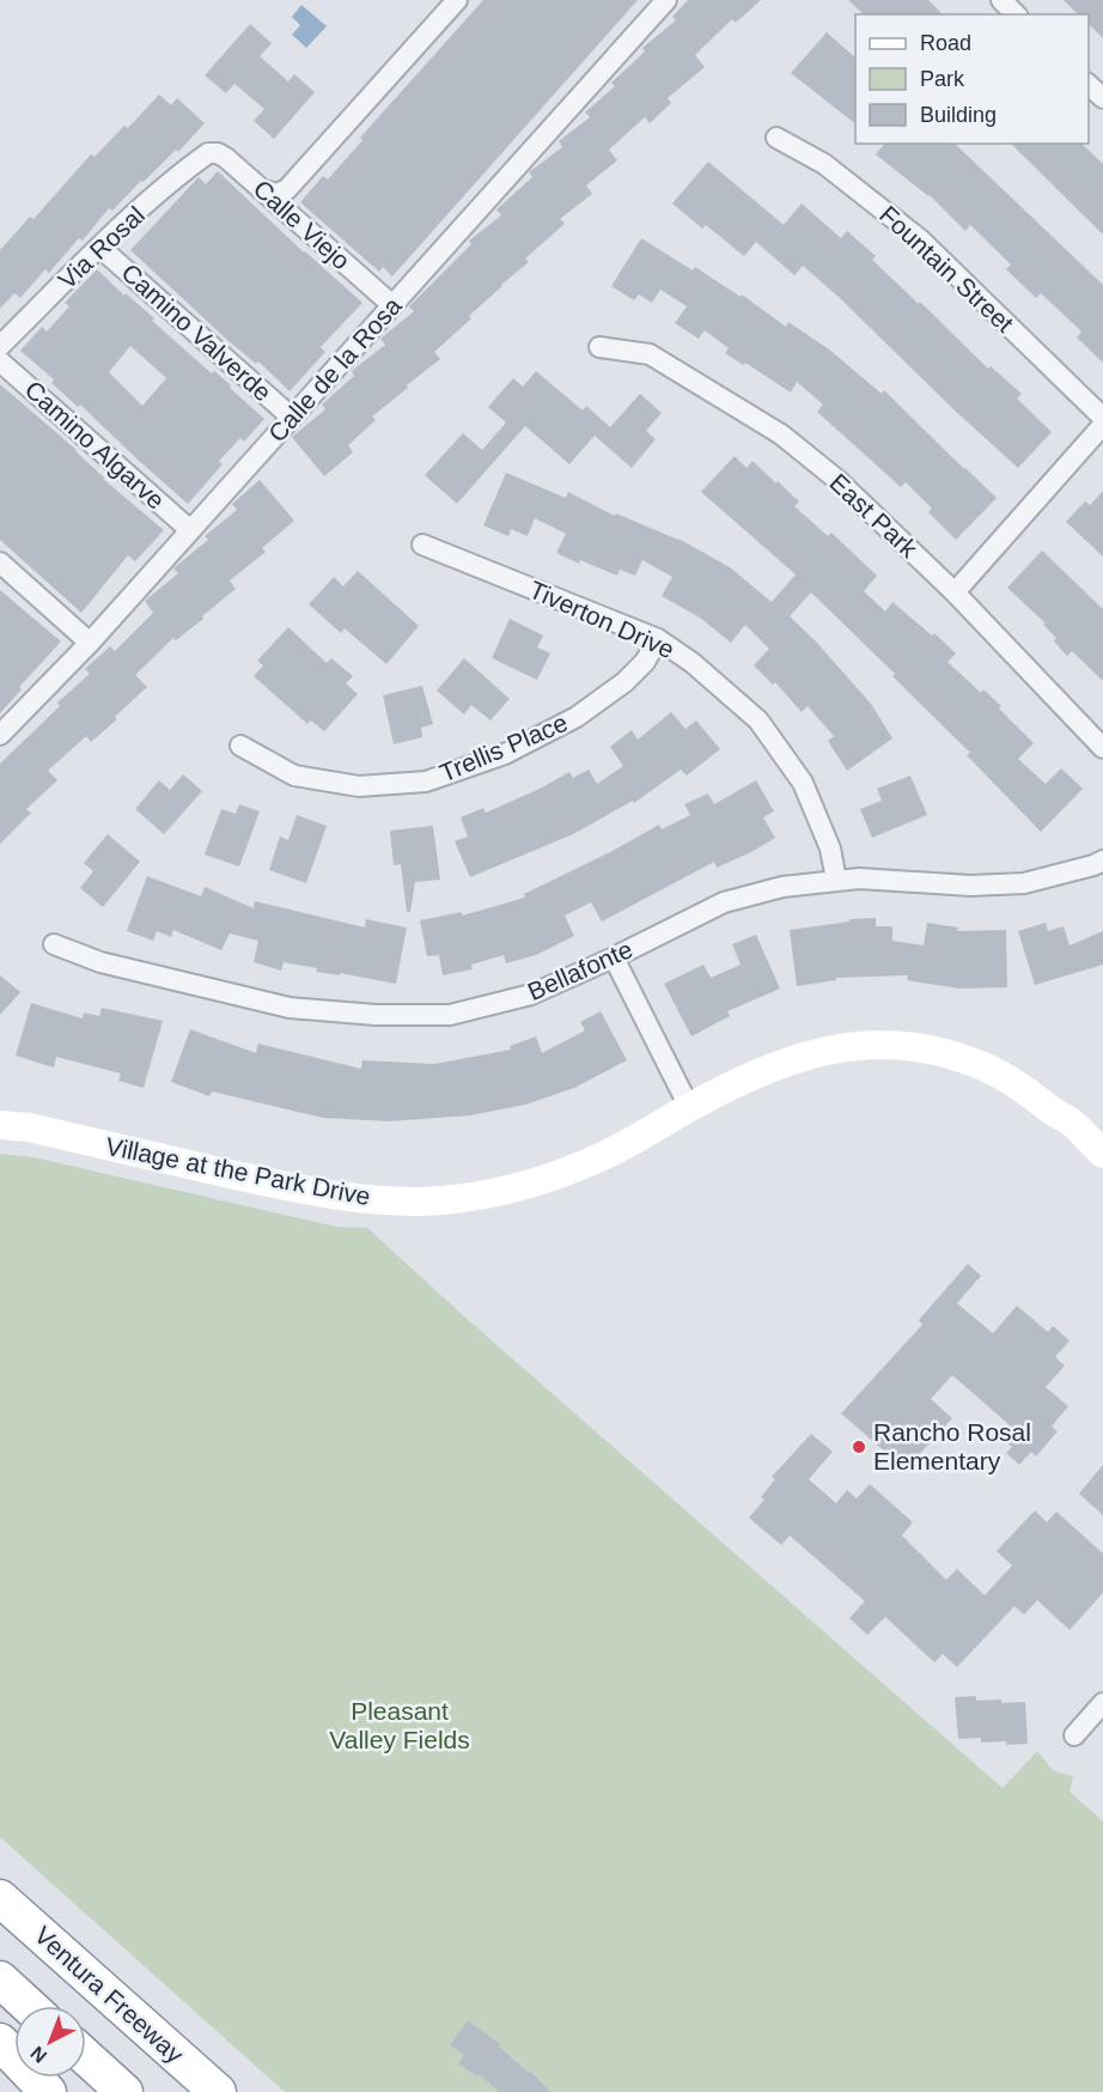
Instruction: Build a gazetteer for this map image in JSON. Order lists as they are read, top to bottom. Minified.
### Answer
{"streets":{"highway":["Ventura Freeway"],"street":["Calle Viejo","Via Rosal","Fountain Street","Camino Valverde","Calle de la Rosa","Camino Algarve","East Park","Tiverton Drive","Trellis Place","Bellafonte","Village at the Park Drive"]},"crossings":[["Calle Viejo","Via Rosal"],["Calle Viejo","Calle de la Rosa"],["Via Rosal","Camino Valverde"],["Camino Valverde","Calle de la Rosa"],["Calle de la Rosa","Camino Algarve"],["Tiverton Drive","Trellis Place"],["Tiverton Drive","Bellafonte"]],"parks":["Pleasant Valley Fields"],"places":["Rancho Rosal Elementary"],"legend":["Road","Park","Building"],"north":"bottom left"}
